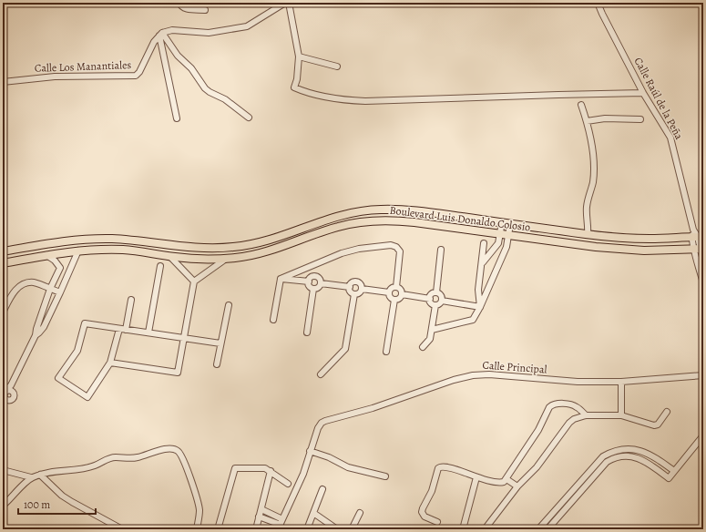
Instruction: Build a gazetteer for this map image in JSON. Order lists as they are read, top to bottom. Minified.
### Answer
{"streets":{"main road":["Boulevard Luis Donaldo Colosio"],"street":["Calle Los Manantiales","Calle Raúl de la Peña","Calle Principal"]},"crossings":[["Calle Raúl de la Peña","Boulevard Luis Donaldo Colosio"]],"scale_bar":"100 m"}
